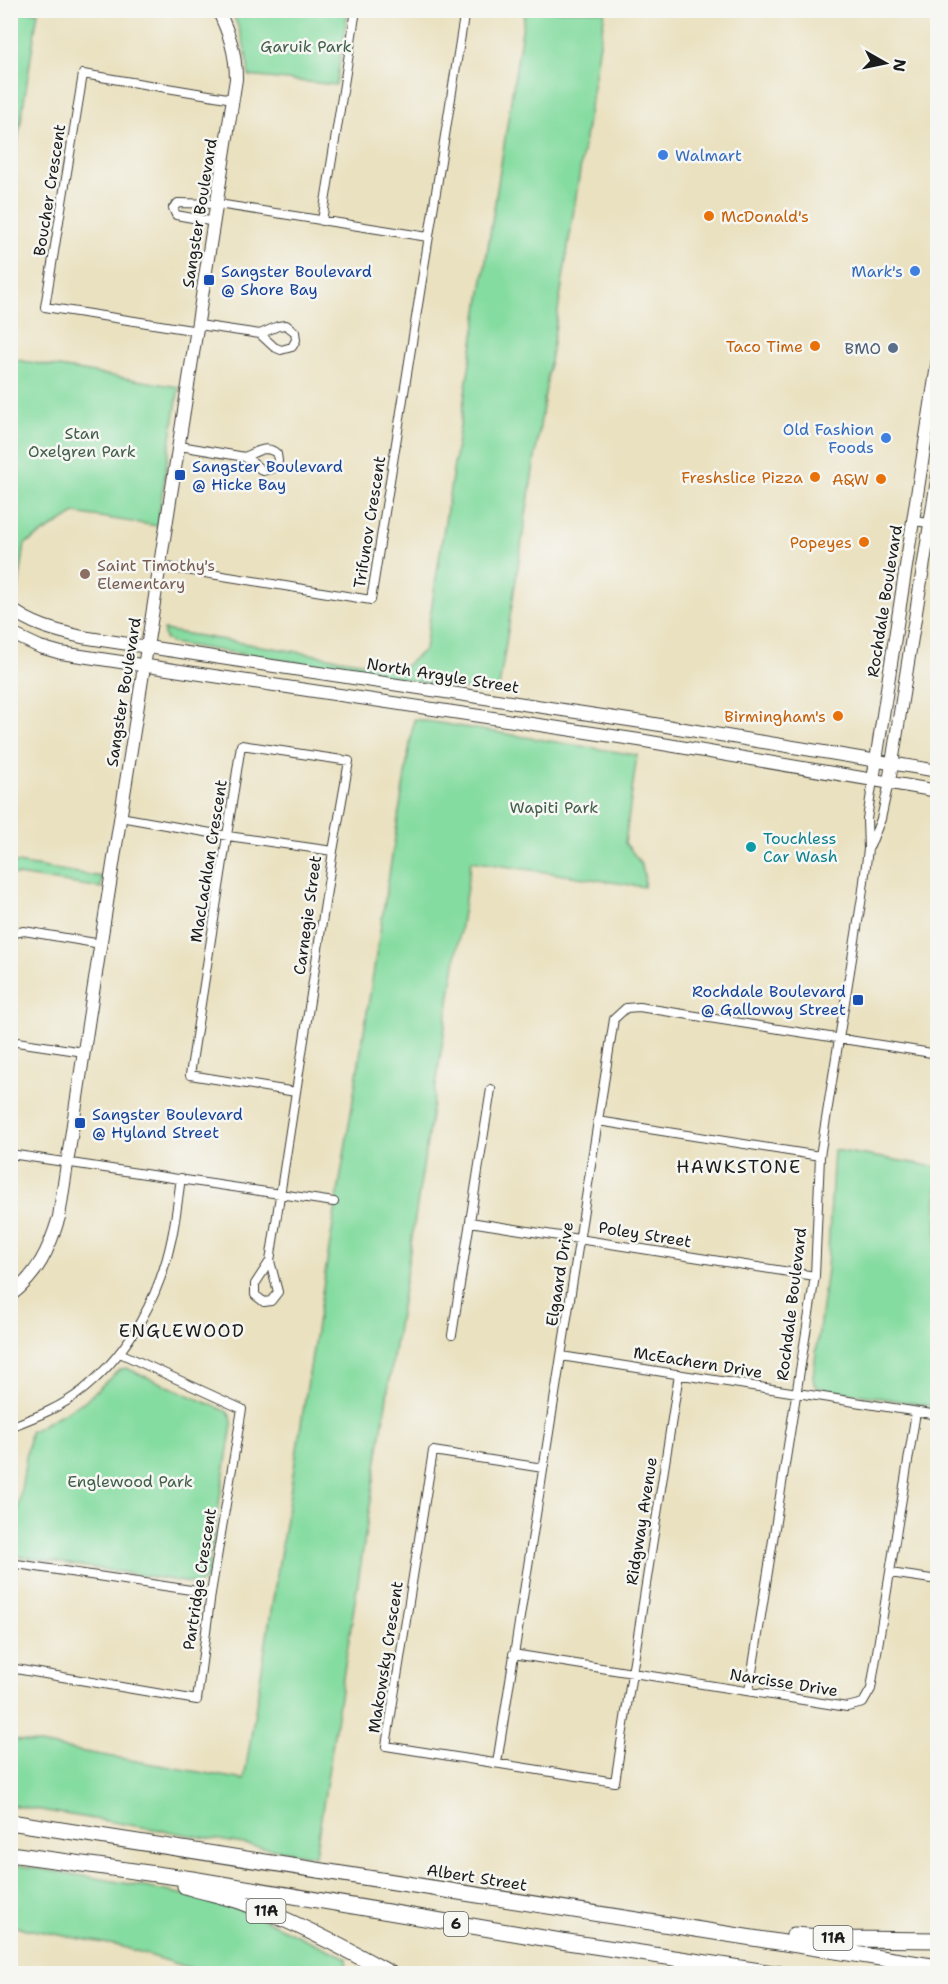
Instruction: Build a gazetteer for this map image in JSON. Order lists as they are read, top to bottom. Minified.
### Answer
{"streets":{"highway":["Albert Street","11A","6"],"street":["Boucher Crescent","Sangster Boulevard","Trifunov Crescent","Rochdale Boulevard","North Argyle Street","MacLachlan Crescent","Carnegie Street","Poley Street","Elgaard Drive","McEachern Drive","Ridgway Avenue","Partridge Crescent","Makowsky Crescent","Narcisse Drive"]},"crossings":[["Boucher Crescent","Sangster Boulevard"],["Sangster Boulevard","Trifunov Crescent"],["Sangster Boulevard","North Argyle Street"],["Sangster Boulevard","Carnegie Street"],["Rochdale Boulevard","North Argyle Street"],["Rochdale Boulevard","Poley Street"],["Rochdale Boulevard","Elgaard Drive"],["Rochdale Boulevard","McEachern Drive"],["Rochdale Boulevard","Narcisse Drive"],["MacLachlan Crescent","Carnegie Street"],["Poley Street","Elgaard Drive"],["Elgaard Drive","McEachern Drive"],["Elgaard Drive","Makowsky Crescent"],["Elgaard Drive","Narcisse Drive"],["McEachern Drive","Ridgway Avenue"],["McEachern Drive","Narcisse Drive"],["Ridgway Avenue","Makowsky Crescent"],["Ridgway Avenue","Narcisse Drive"],["Makowsky Crescent","Narcisse Drive"],["Albert Street","11A"],["11A","6"]],"districts":["HAWKSTONE","ENGLEWOOD"],"parks":["Garuik Park","Stan Oxelgren Park","Wapiti Park","Englewood Park"],"places":{"other":["Walmart","McDonald's","Mark's","Taco Time","BMO","Old Fashion Foods","Freshslice Pizza","A&W","Popeyes","Saint Timothy's Elementary","Birmingham's","Touchless Car Wash"],"transit":["Sangster Boulevard @ Shore Bay","Sangster Boulevard @ Hicke Bay","Rochdale Boulevard @ Galloway Street","Sangster Boulevard @ Hyland Street"]},"north":"right"}
